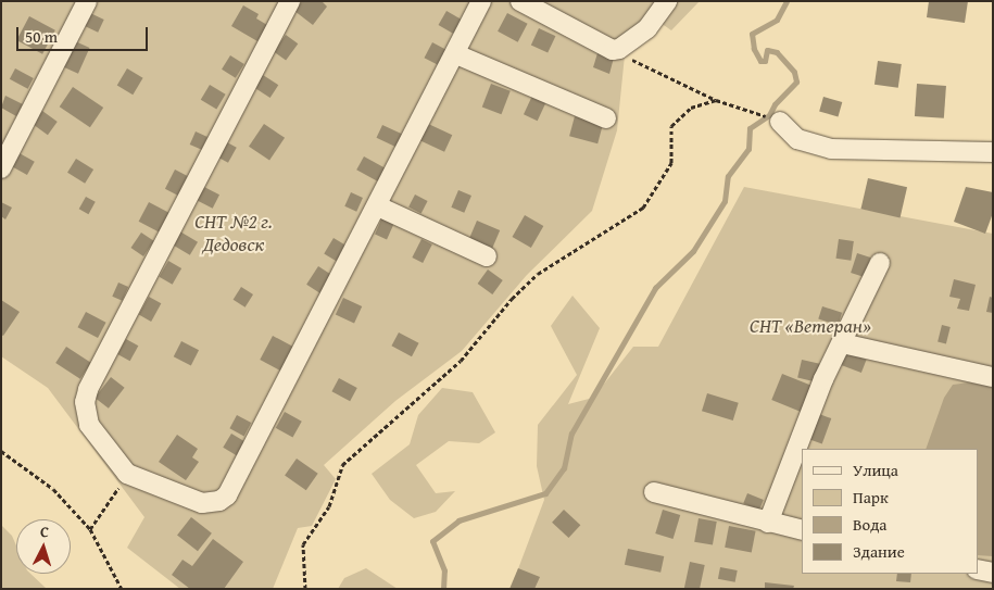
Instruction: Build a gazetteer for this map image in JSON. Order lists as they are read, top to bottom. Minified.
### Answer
{"parks":["СНТ №2 г. Дедовск","СНТ «Ветеран»"],"legend":["Улица","Парк","Вода","Здание"],"scale_bar":"50 m","north":"top"}
